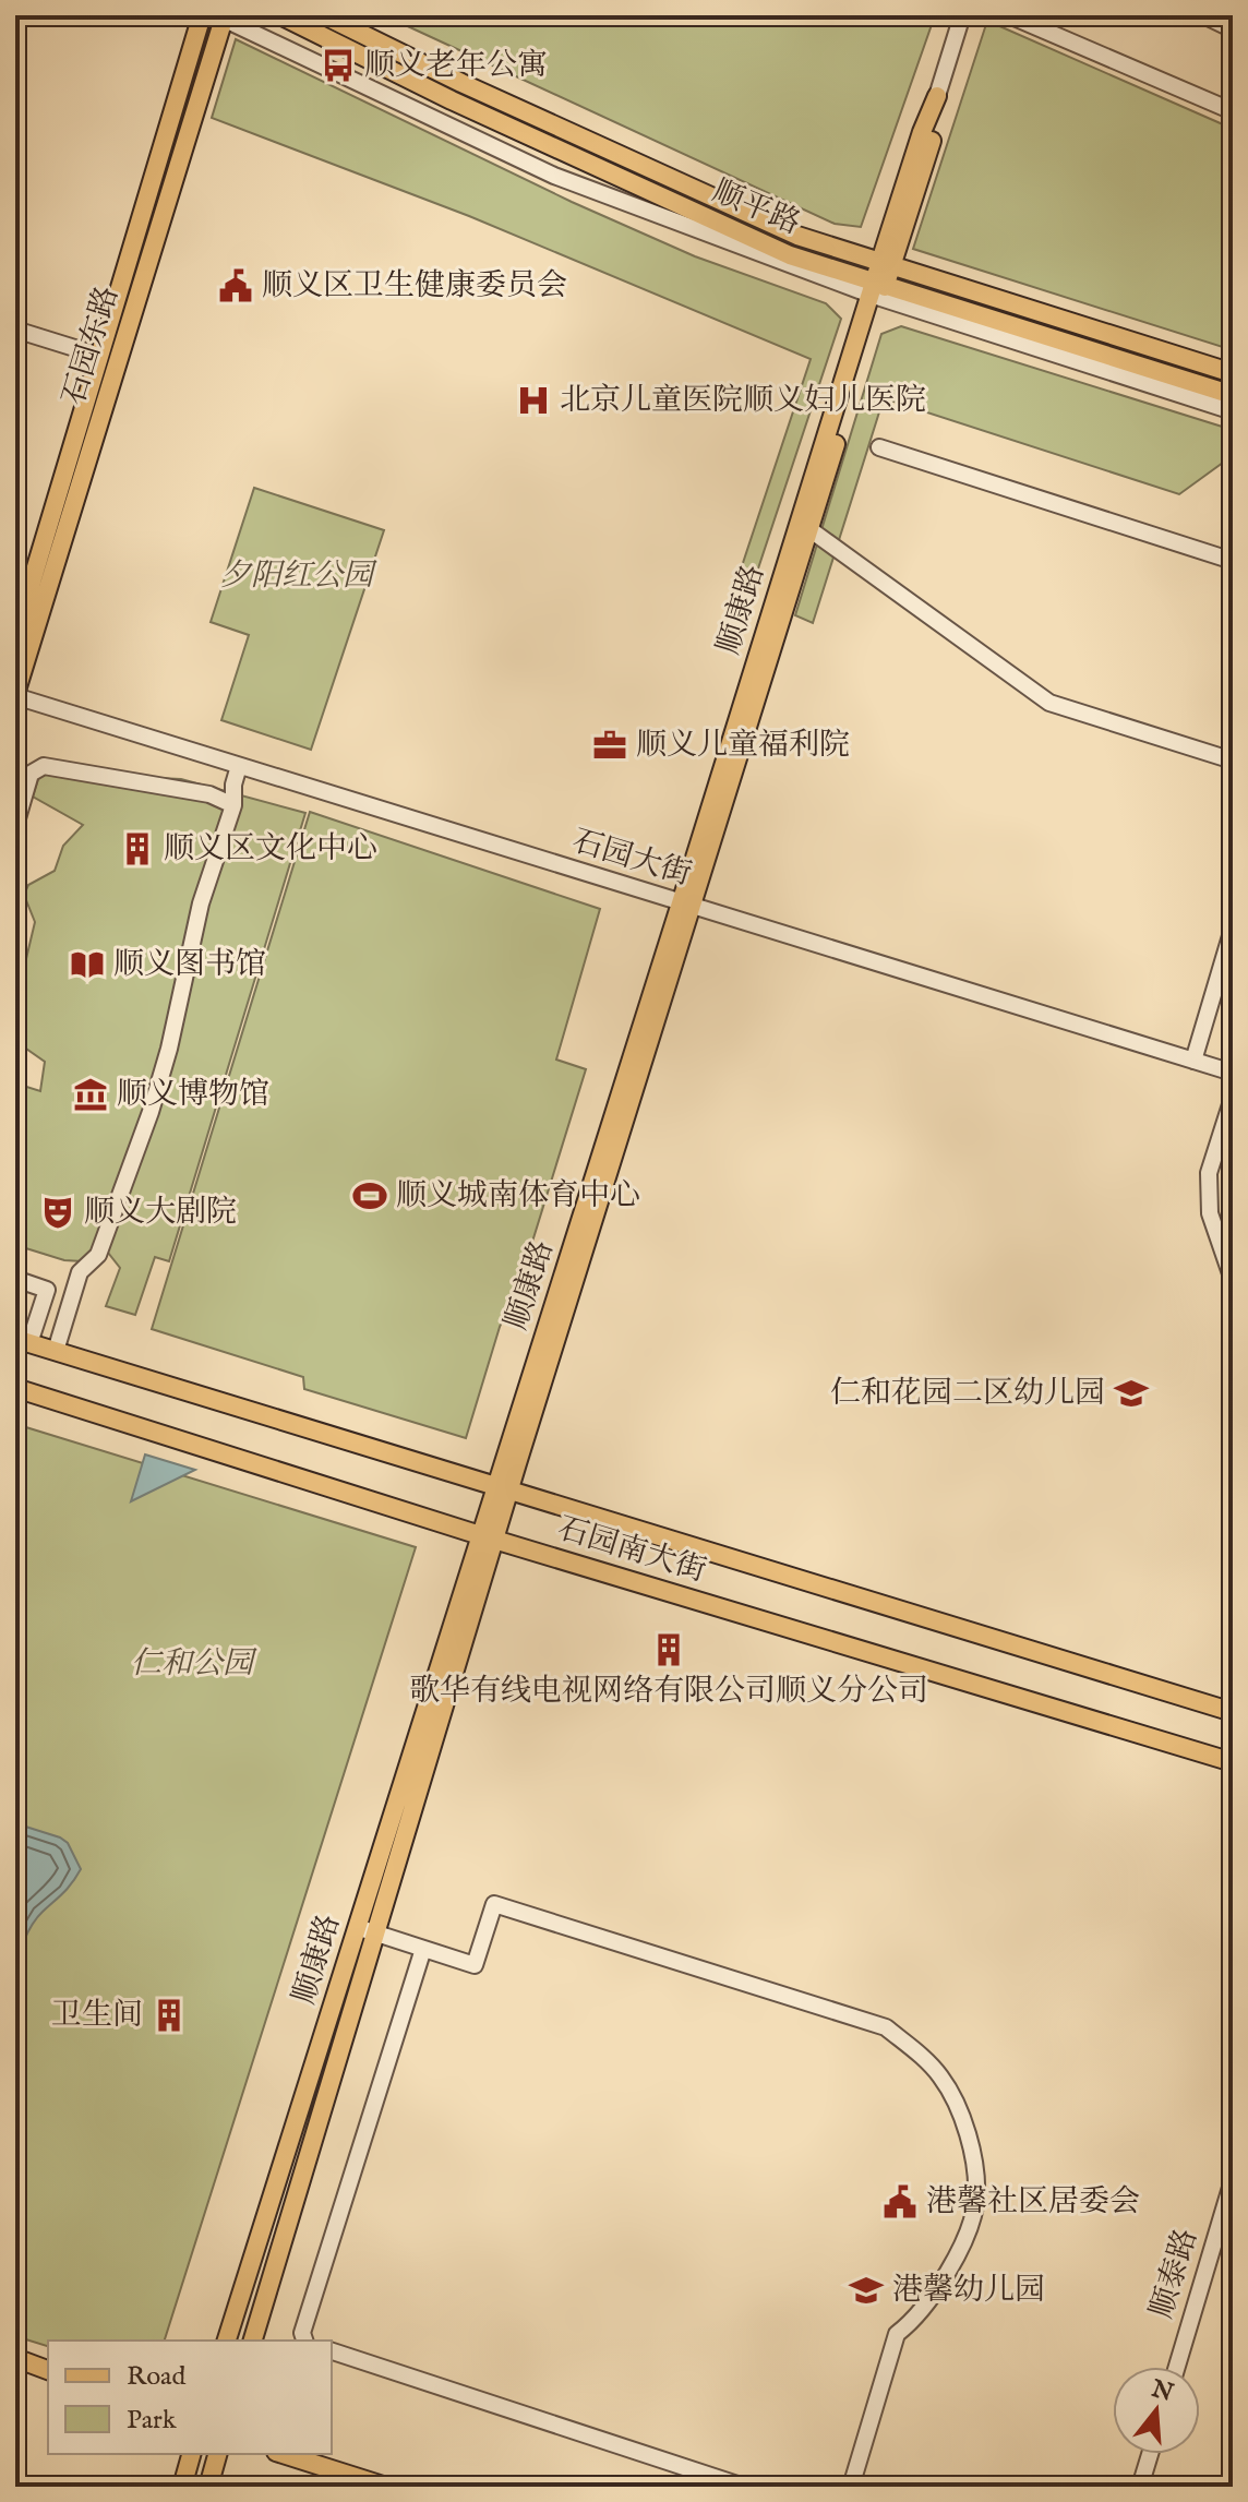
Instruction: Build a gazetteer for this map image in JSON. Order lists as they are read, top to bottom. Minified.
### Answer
{"streets":{"main road":["顺平路","石园东路","顺康路","石园南大街"],"street":["石园大街","顺泰路"]},"crossings":[["顺平路","顺康路"],["石园东路","石园大街"],["顺康路","石园大街"],["顺康路","石园南大街"]],"parks":["夕阳红公园","仁和公园"],"places":{"bus stop":["顺义老年公寓"],"public building":["顺义区卫生健康委员会","港馨社区居委会"],"hospital":["北京儿童医院顺义妇儿医院"],"office":["顺义儿童福利院"],"building":["顺义区文化中心","歌华有线电视网络有限公司顺义分公司","卫生间"],"library":["顺义图书馆"],"museum":["顺义博物馆"],"sports":["顺义城南体育中心"],"theatre":["顺义大剧院"],"school or university":["仁和花园二区幼儿园","港馨幼儿园"]},"legend":["Road","Park"],"north":"top"}
